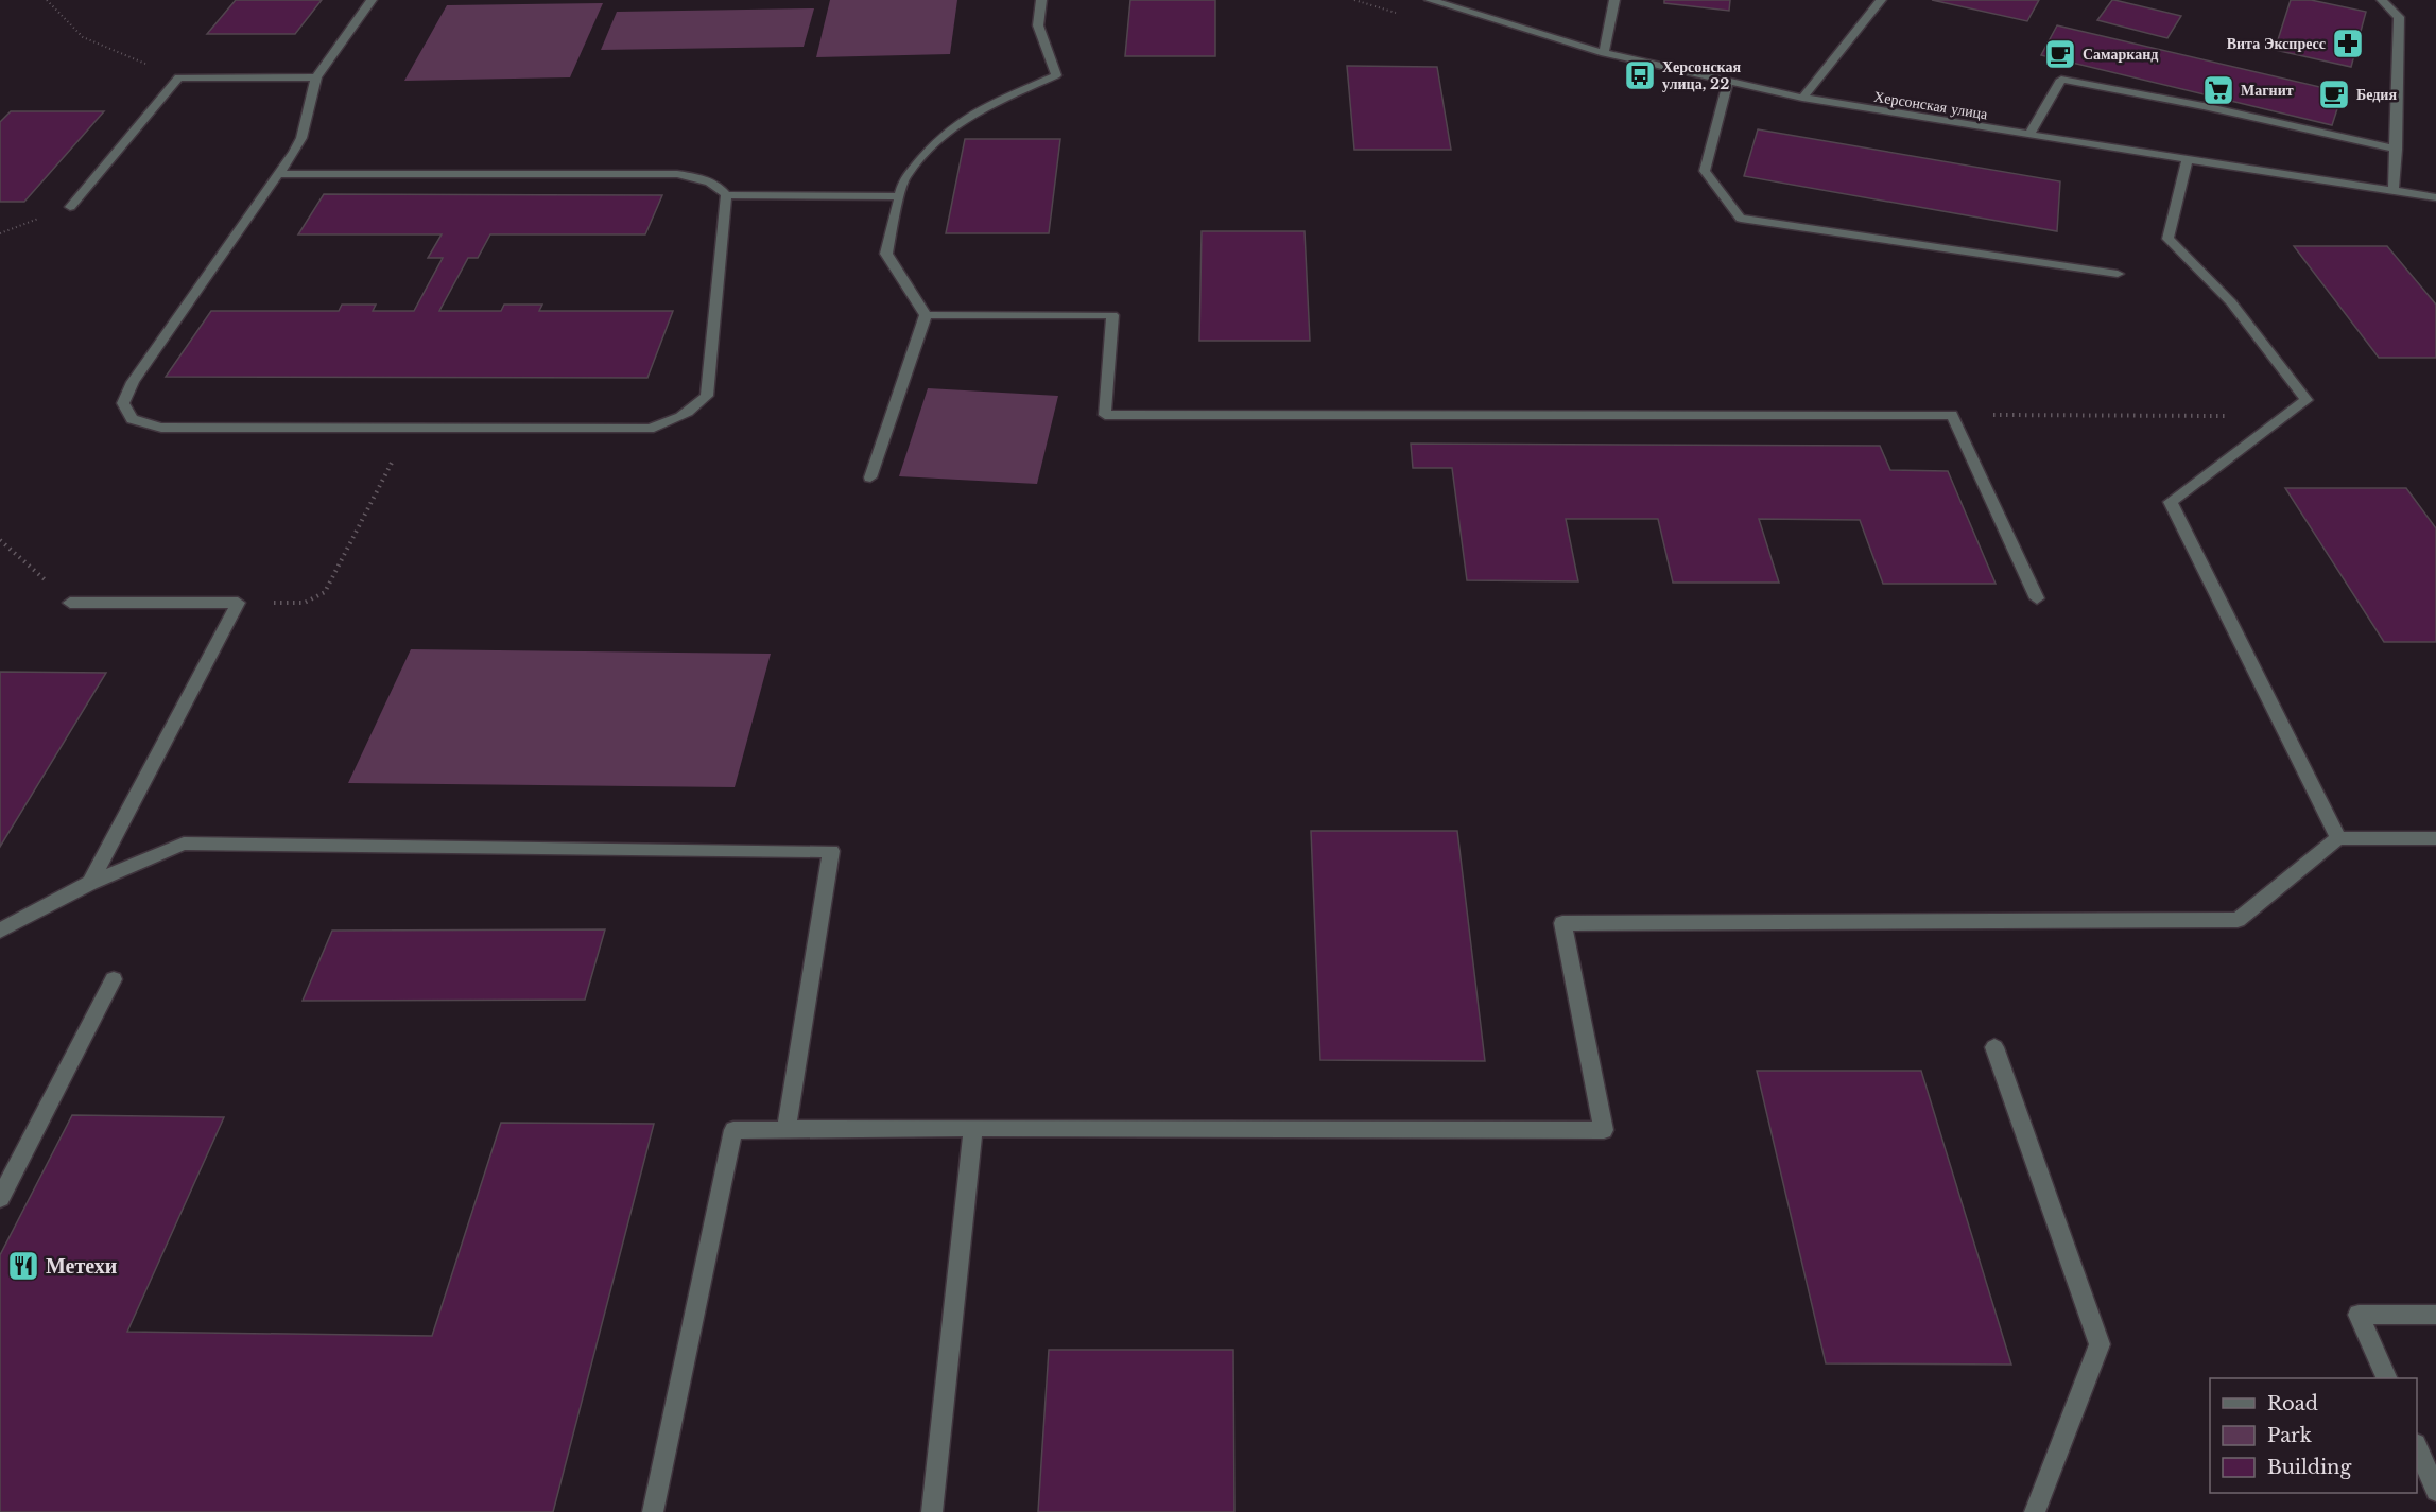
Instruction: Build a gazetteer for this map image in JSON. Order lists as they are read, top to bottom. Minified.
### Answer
{"streets":{"street":["Херсонская улица"]},"places":{"pharmacy":["Вита Экспресс"],"cafe":["Самарканд","Бедия"],"bus stop":["Херсонская улица, 22"],"supermarket":["Магнит"],"restaurant":["Метехи"]},"legend":["Road","Park","Building"]}
